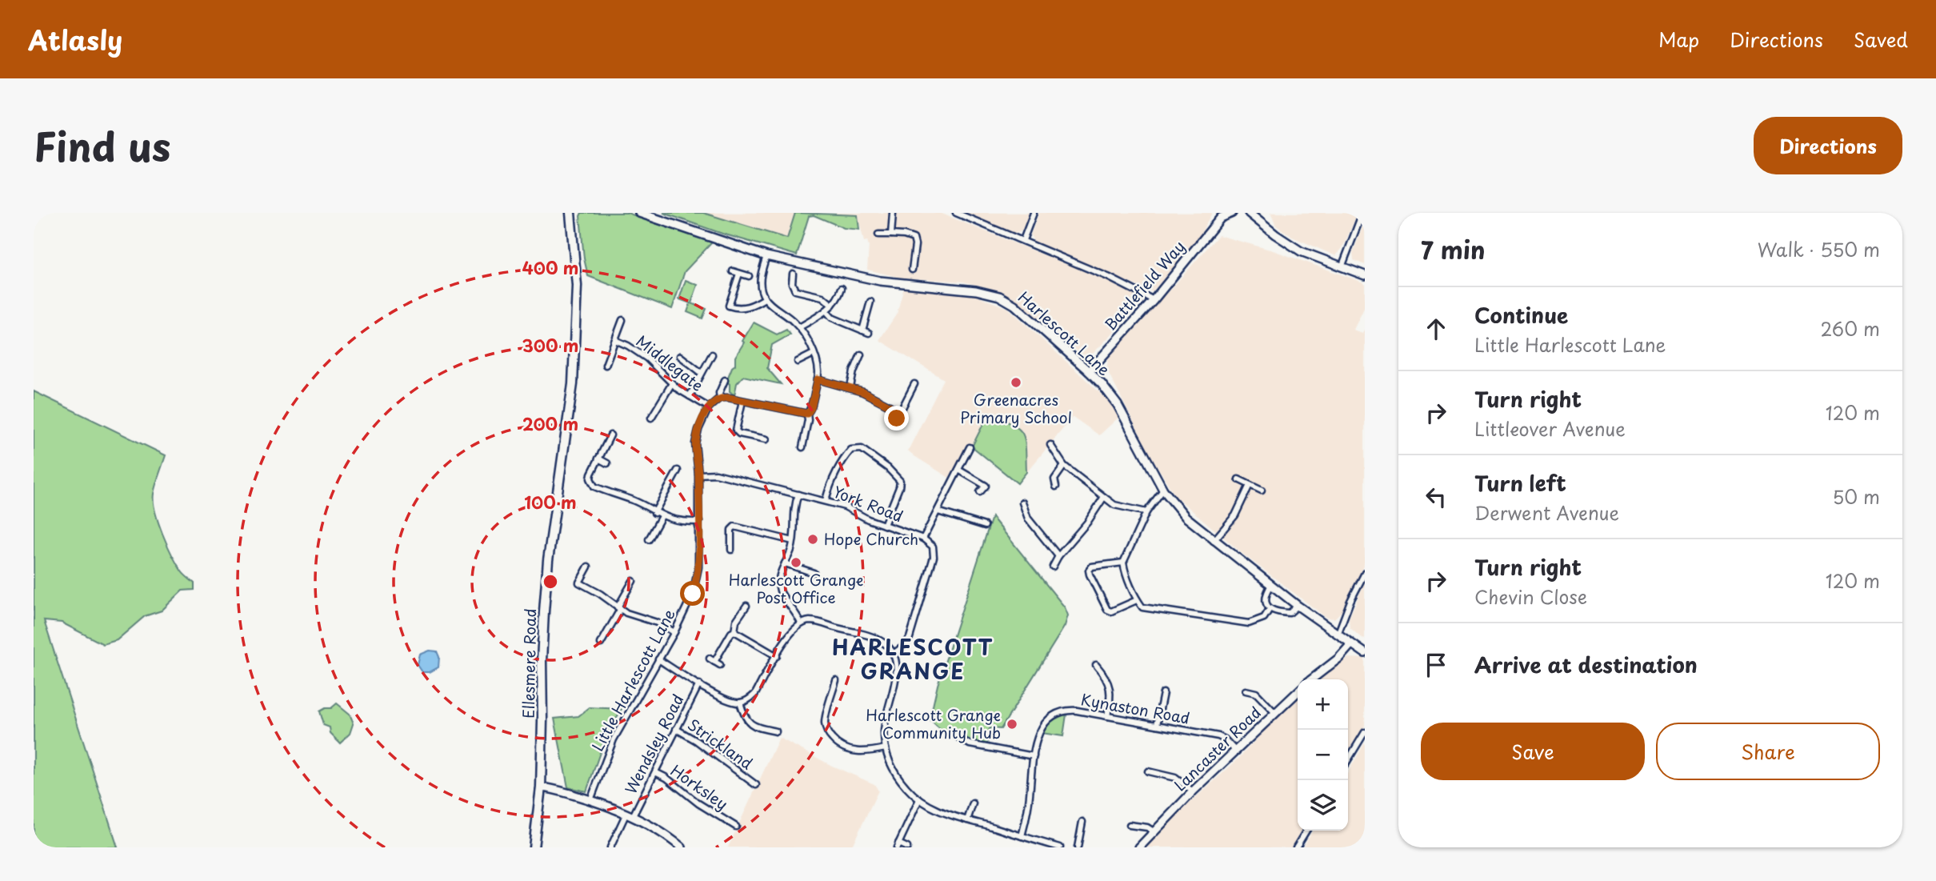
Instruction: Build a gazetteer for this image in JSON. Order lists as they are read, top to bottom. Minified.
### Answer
{"streets":{"main road":["Ellesmere Road"],"street":["Battlefield Way","Harlescott Lane","Middlegate","York Road","Little Harlescott Lane","Kynaston Road","Wendsley Road","Strickland","Lancaster Road","Horksley"]},"crossings":[["Battlefield Way","Harlescott Lane"],["Middlegate","Little Harlescott Lane"],["York Road","Little Harlescott Lane"],["Kynaston Road","Lancaster Road"],["Wendsley Road","Strickland"],["Wendsley Road","Horksley"]],"districts":["HARLESCOTT GRANGE"],"places":["Greenacres Primary School","Hope Church","Harlescott Grange Post Office","Harlescott Grange Community Hub"],"page":{"header":"Atlasly","nav":["Map","Directions","Saved"],"title":"Find us","buttons":["Directions",["Save","Share"]],"heading":["7 min","Walk · 550 m"],"list":[["Continue","Little Harlescott Lane","260 m"],["Turn right","Littleover Avenue","120 m"],["Turn left","Derwent Avenue","50 m"],["Turn right","Chevin Close","120 m"],"Arrive at destination"],"map_buttons":["+","−"]},"rings":["400 m","300 m","200 m","100 m"]}
